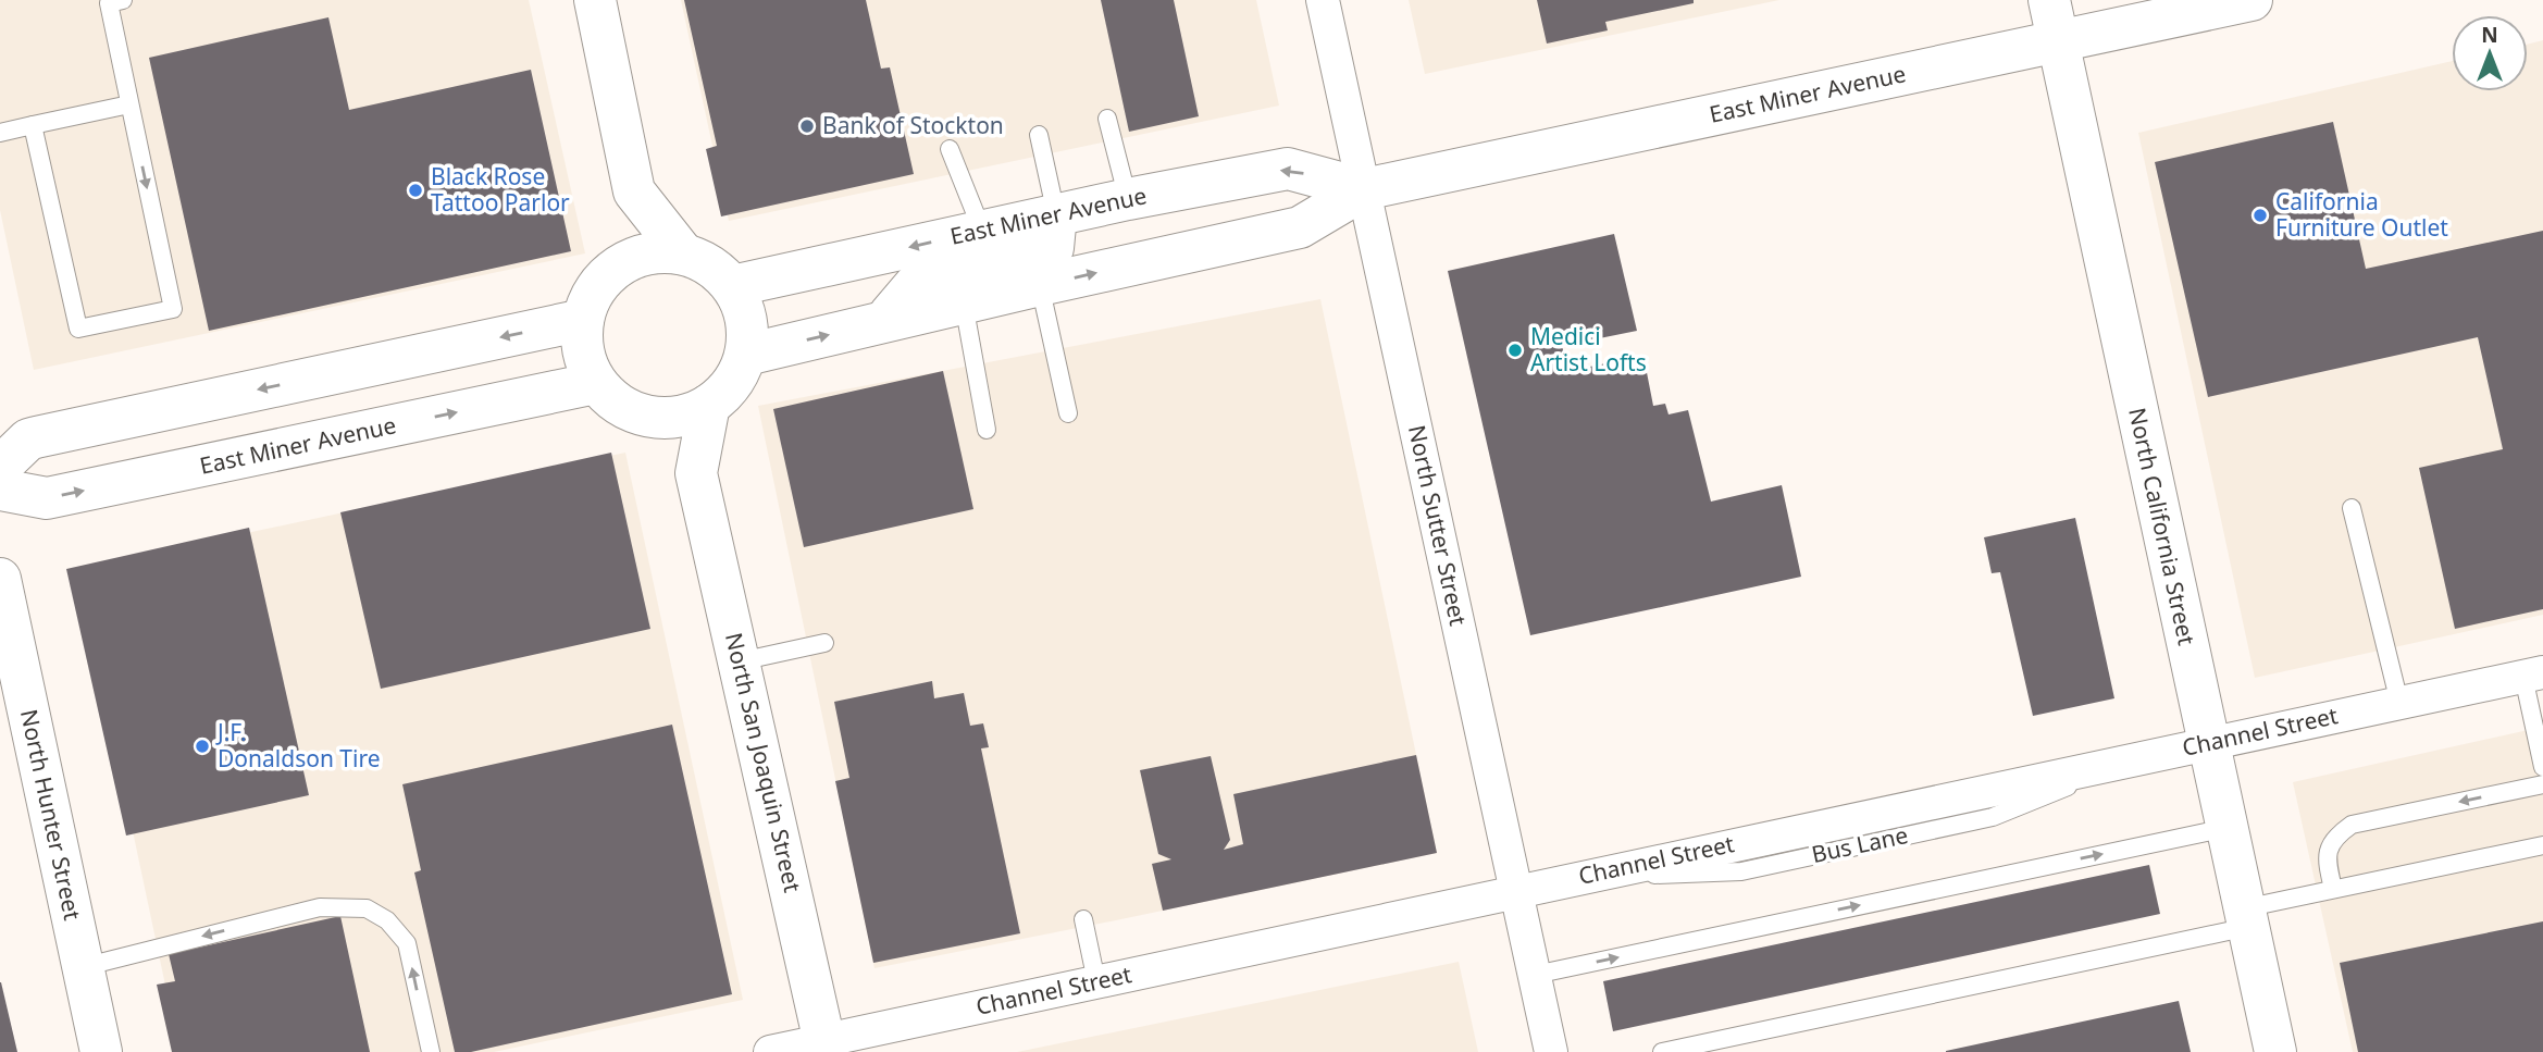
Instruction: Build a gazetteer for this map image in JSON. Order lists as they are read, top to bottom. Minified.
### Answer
{"streets":{"main road":["East Miner Avenue","North California Street","North San Joaquin Street","North Hunter Street"],"street":["North Sutter Street","Channel Street"]},"crossings":[["East Miner Avenue","North Sutter Street"],["East Miner Avenue","North California Street"],["East Miner Avenue","North San Joaquin Street"],["North Sutter Street","Channel Street"],["North California Street","Channel Street"],["Channel Street","North San Joaquin Street"]],"places":["Bank of Stockton","Black Rose Tattoo Parlor","California Furniture Outlet","Medici Artist Lofts","J.F. Donaldson Tire"],"north":"top"}
